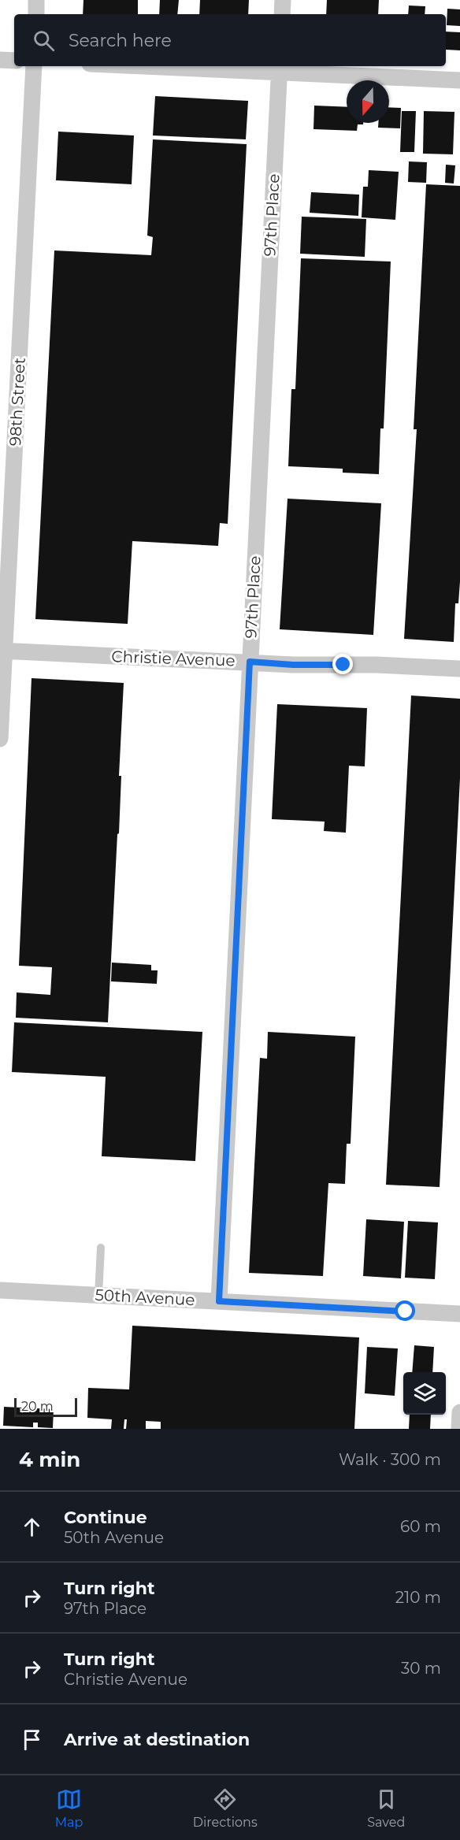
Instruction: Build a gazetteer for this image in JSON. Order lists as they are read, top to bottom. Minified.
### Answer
{"streets":{"street":["97th Place","98th Street","Christie Avenue","50th Avenue"]},"crossings":[["97th Place","Christie Avenue"],["97th Place","50th Avenue"],["98th Street","Christie Avenue"]],"scale_bar":"20 m","north":"bottom","page":{"search":"Search here","scale":"20 m","heading":["4 min","Walk · 300 m"],"list":[["Continue","50th Avenue","60 m"],["Turn right","97th Place","210 m"],["Turn right","Christie Avenue","30 m"],"Arrive at destination"],"nav":["Map","Directions","Saved"]}}
